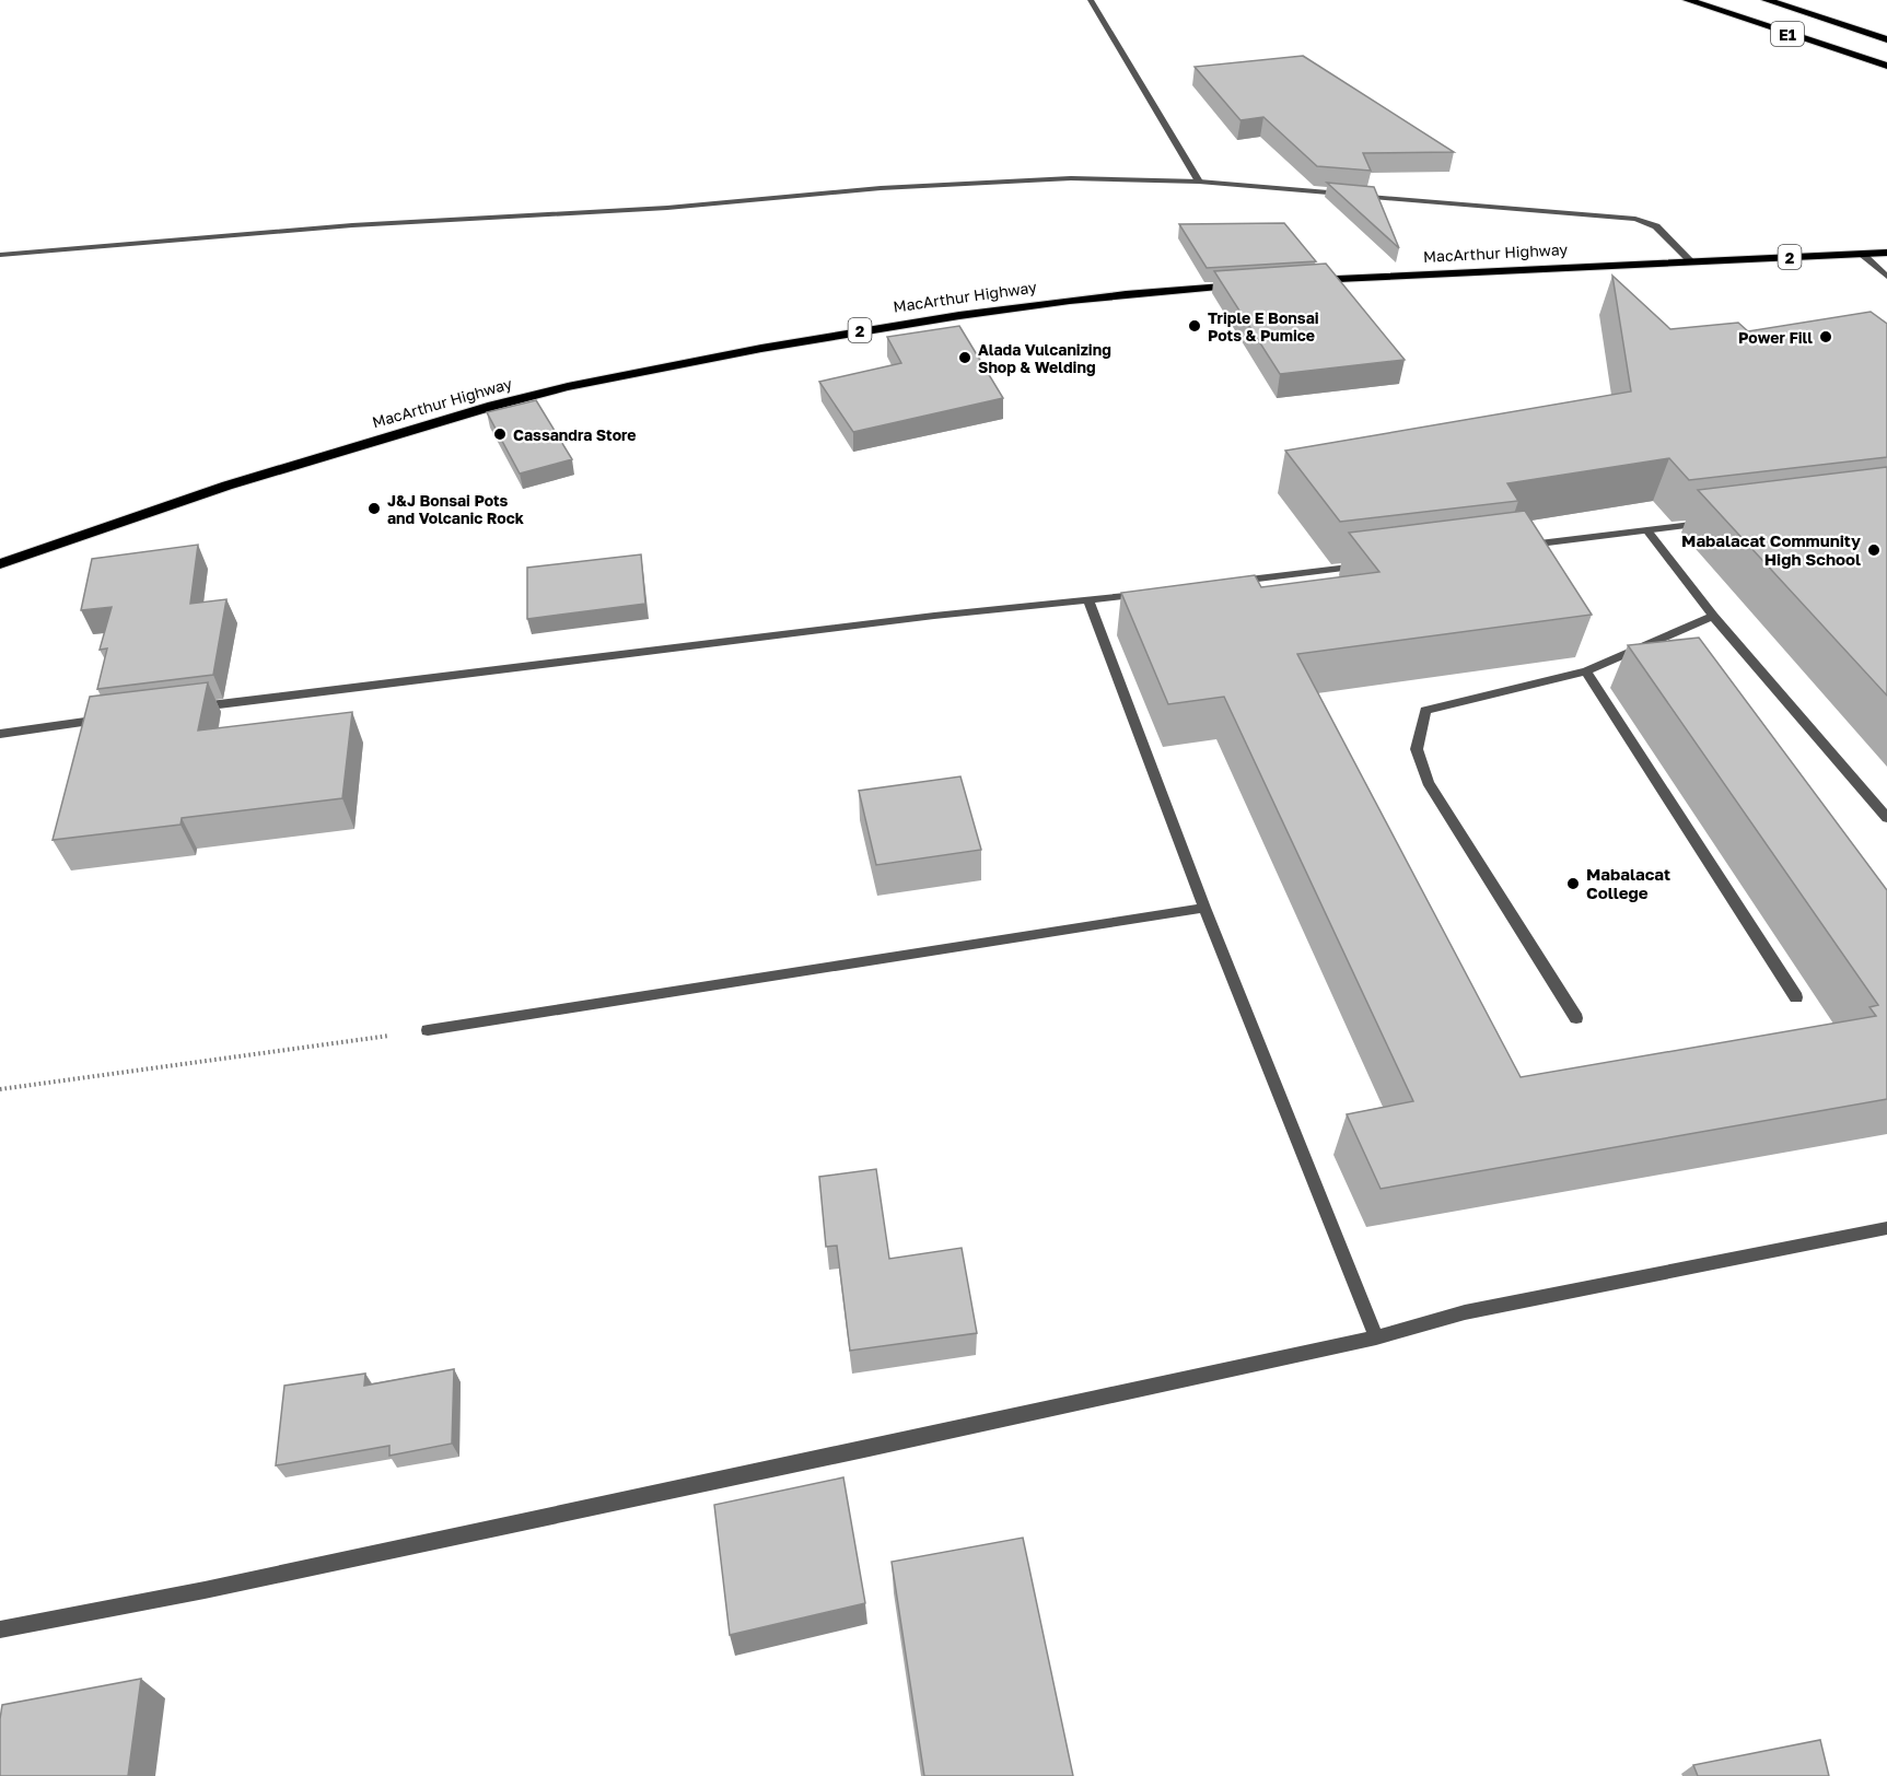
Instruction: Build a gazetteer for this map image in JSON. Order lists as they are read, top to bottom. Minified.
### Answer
{"streets":{"highway":["E1","MacArthur Highway","2"]},"places":["Triple E Bonsai Pots & Pumice","Power Fill","Alada Vulcanizing Shop & Welding","Cassandra Store","J&J Bonsai Pots and Volcanic Rock","Mabalacat Community High School","Mabalacat College"]}
